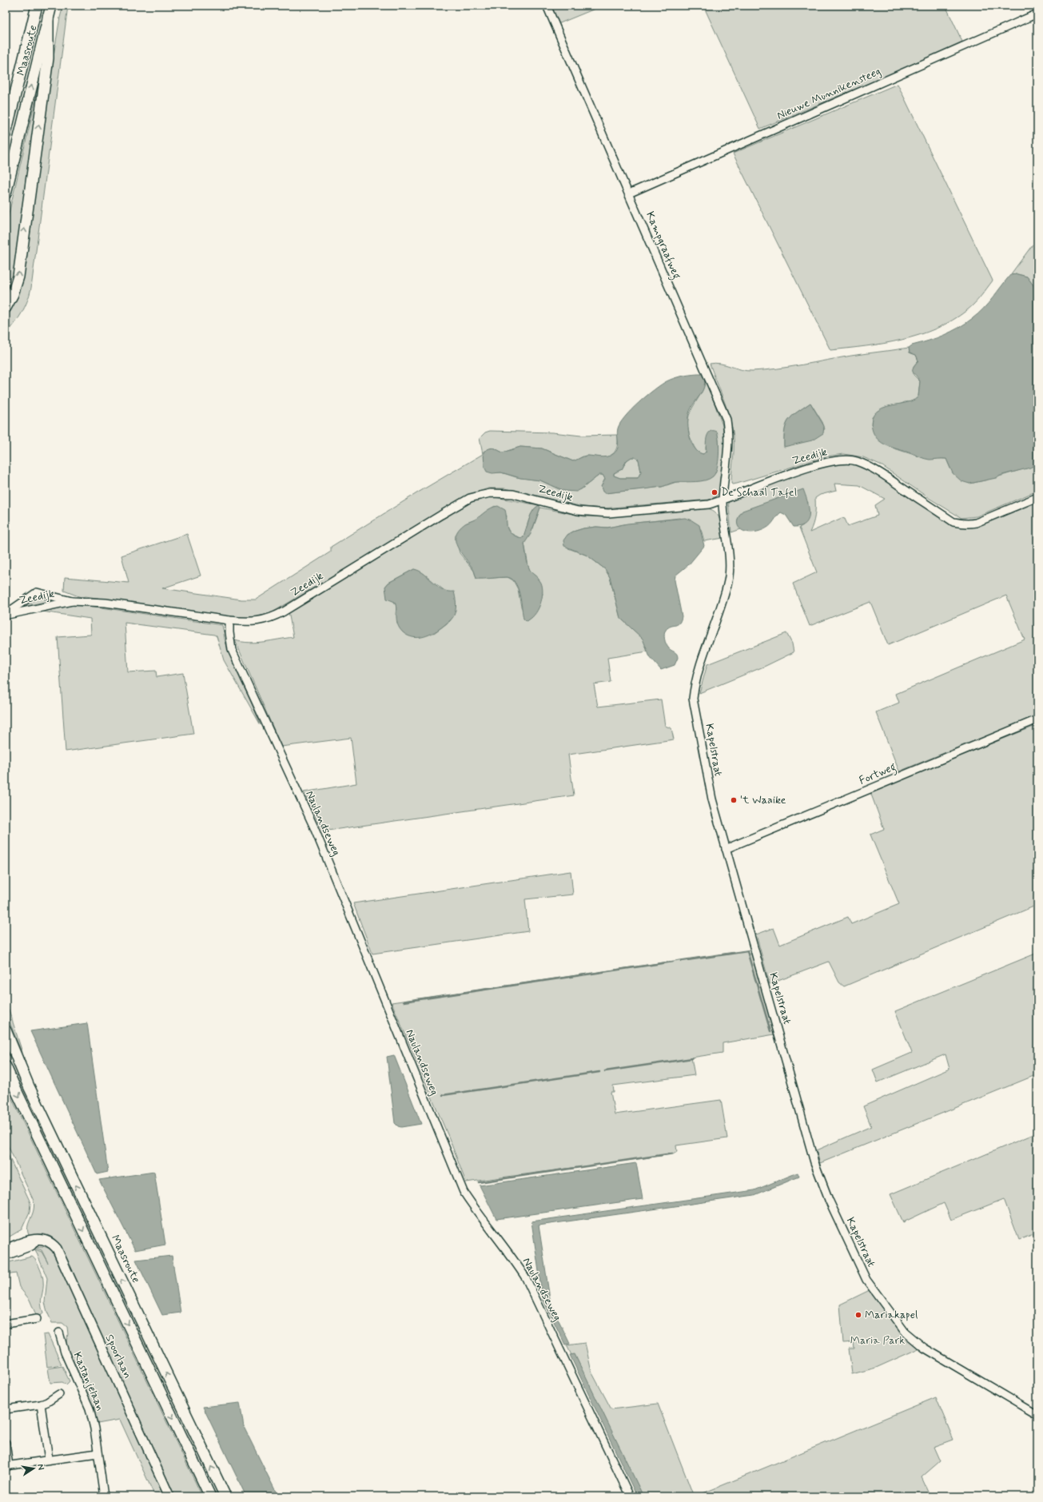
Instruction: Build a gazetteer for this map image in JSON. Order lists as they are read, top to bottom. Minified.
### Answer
{"streets":{"highway":["Maasroute"],"main road":["Spoorlaan"],"street":["Nieuwe Munnikensteeg","Kampgraafweg","Zeedijk","Kapelstraat","Fortweg","Naulandseweg","Kastanjelaan"]},"crossings":[["Nieuwe Munnikensteeg","Kampgraafweg"],["Kampgraafweg","Zeedijk"],["Kampgraafweg","Kapelstraat"],["Zeedijk","Kapelstraat"],["Zeedijk","Naulandseweg"],["Kapelstraat","Fortweg"]],"parks":["Maria Park"],"places":["De Schaal Tafel","'t Waaike","Mariakapel"],"north":"right"}
